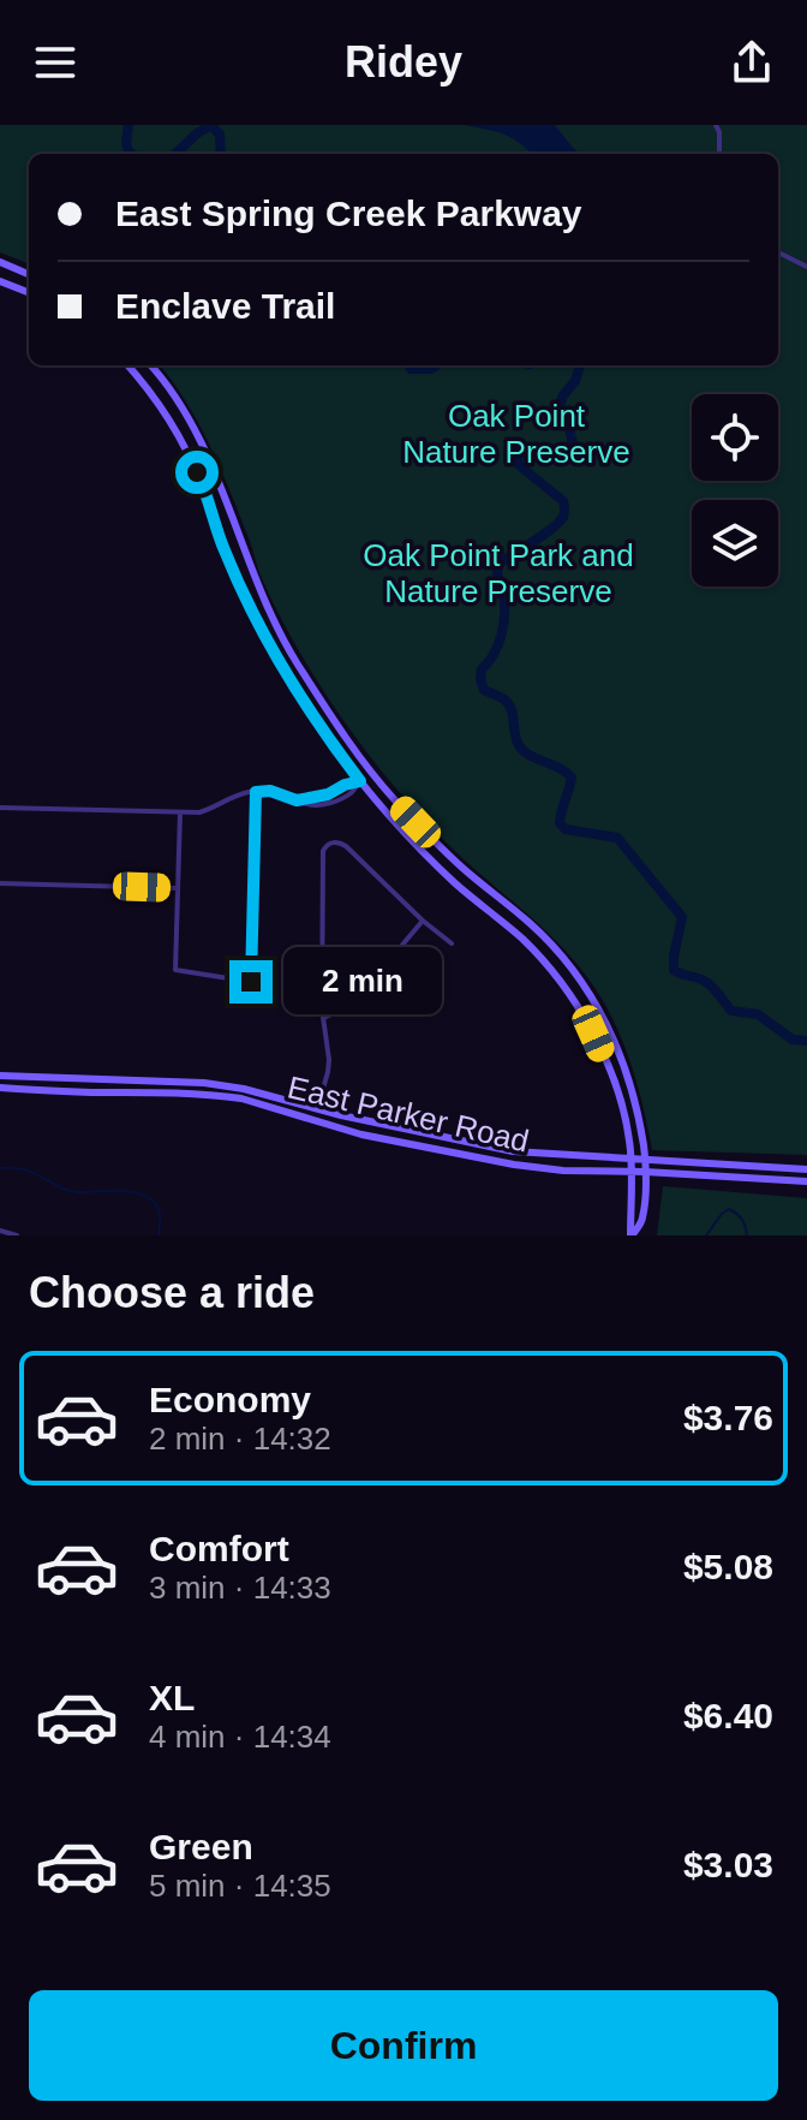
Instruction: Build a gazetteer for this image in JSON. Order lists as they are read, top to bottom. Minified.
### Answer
{"streets":{"main road":["East Parker Road"]},"parks":["Oak Point Nature Preserve","Oak Point Park and Nature Preserve"],"page":{"header":"Ridey","banner":["East Spring Creek Parkway","Enclave Trail"],"bubble":"2 min","heading":"Choose a ride","list":[{"name":"Economy","note":"2 min · 14:32","value":"$3.76"},{"name":"Comfort","note":"3 min · 14:33","value":"$5.08"},{"name":"XL","note":"4 min · 14:34","value":"$6.40"},{"name":"Green","note":"5 min · 14:35","value":"$3.03"}],"buttons":"Confirm"}}
